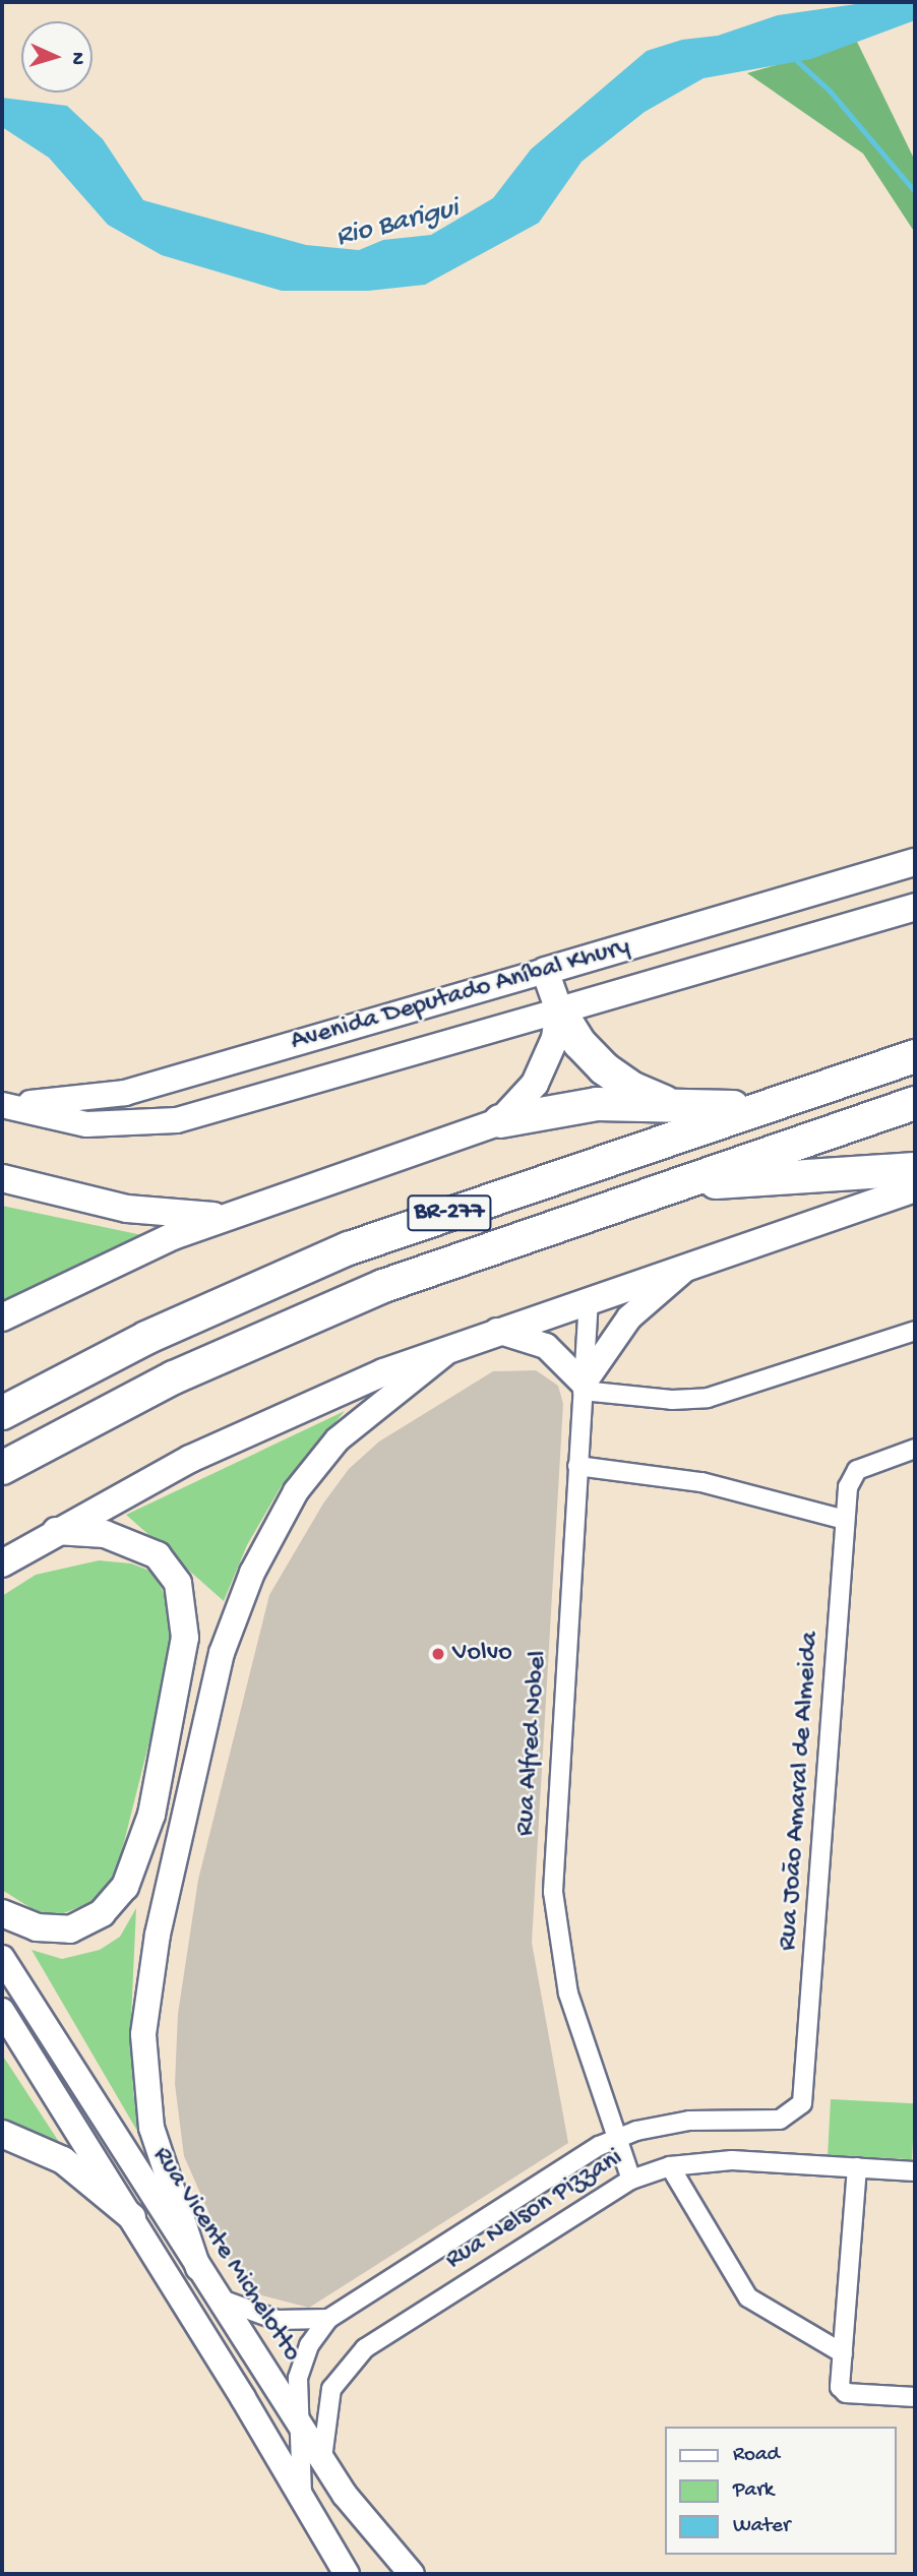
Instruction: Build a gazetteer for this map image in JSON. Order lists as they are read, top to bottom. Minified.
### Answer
{"streets":{"highway":["BR-277"],"main road":["Avenida Deputado Aníbal Khury","Rua Vicente Michelotto"],"street":["Rua Alfred Nobel","Rua João Amaral de Almeida","Rua Nelson Pizzani"]},"crossings":[["Rua Alfred Nobel","Rua Nelson Pizzani"],["Rua João Amaral de Almeida","Rua Nelson Pizzani"],["Rua Nelson Pizzani","Rua Vicente Michelotto"]],"water":["Rio Barigui"],"places":["Volvo"],"legend":["Road","Park","Water"],"north":"right"}
